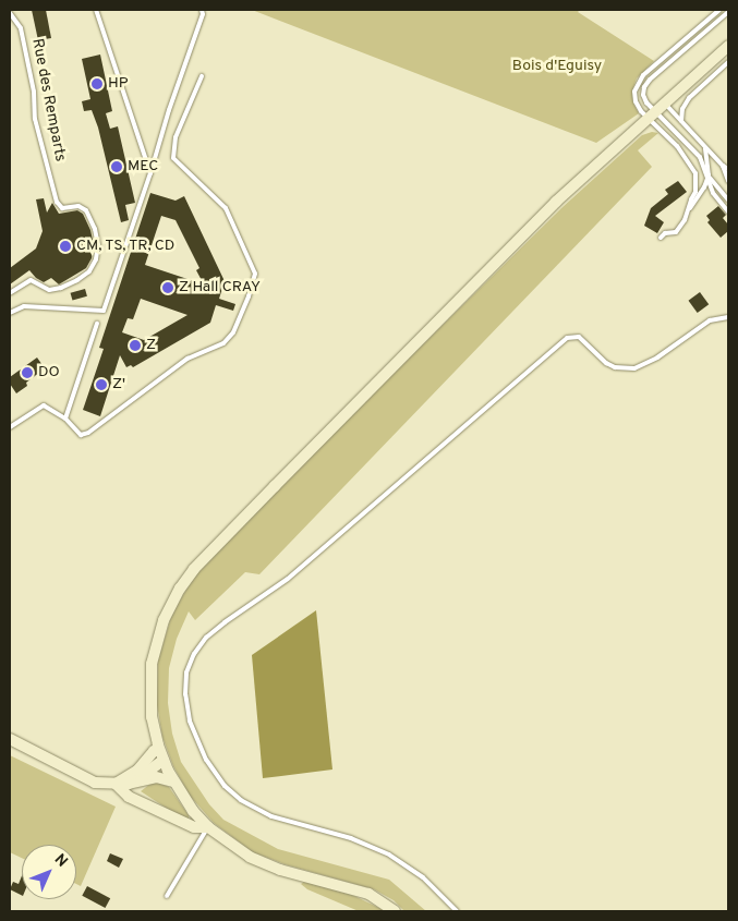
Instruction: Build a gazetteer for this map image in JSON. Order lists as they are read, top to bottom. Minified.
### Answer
{"streets":{"lane":["Rue des Remparts"]},"parks":["Bois d'Eguisy"],"places":["HP","MEC","CM, TS, TR, CD","Z Hall CRAY","Z","DO","Z'"],"north":"top right"}
